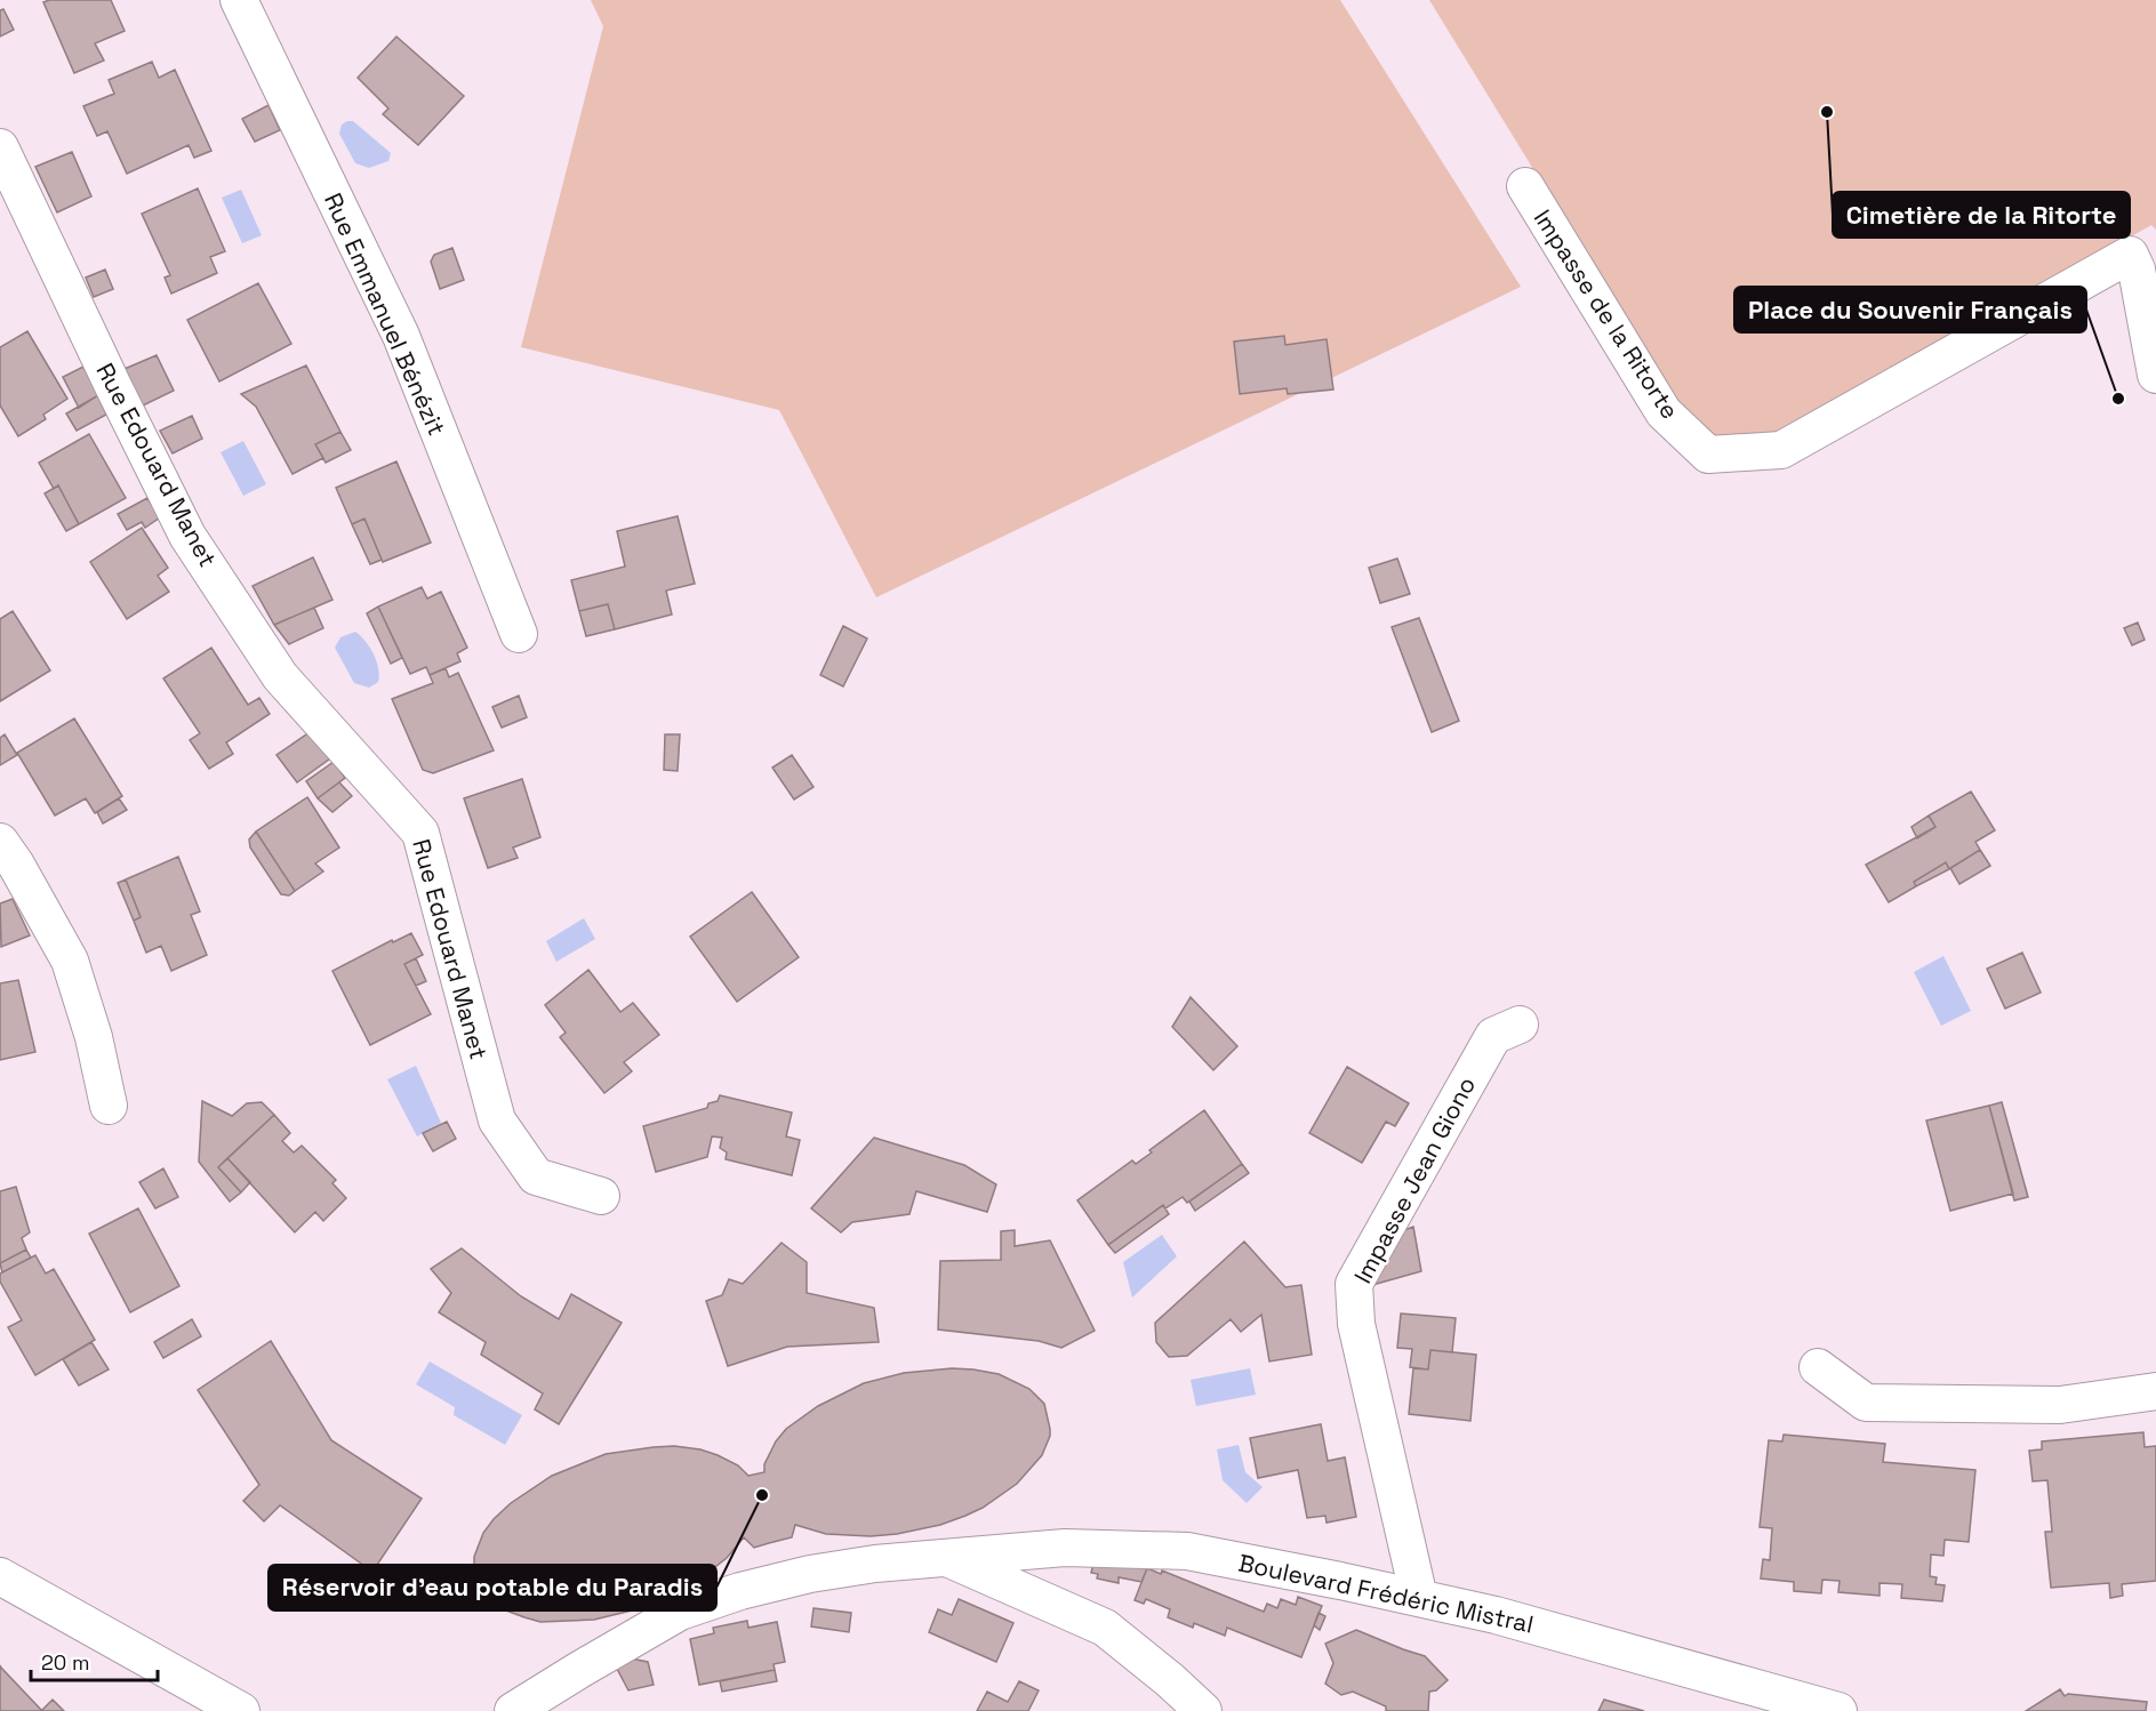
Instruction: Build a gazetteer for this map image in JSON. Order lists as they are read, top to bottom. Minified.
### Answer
{"streets":{"street":["Rue Emmanuel Bénézit","Impasse de la Ritorte","Rue Edouard Manet","Impasse Jean Giono","Boulevard Frédéric Mistral"]},"crossings":[["Impasse Jean Giono","Boulevard Frédéric Mistral"]],"places":["Cimetière de la Ritorte","Place du Souvenir Français","Réservoir d'eau potable du Paradis"],"scale_bar":"20 m"}
